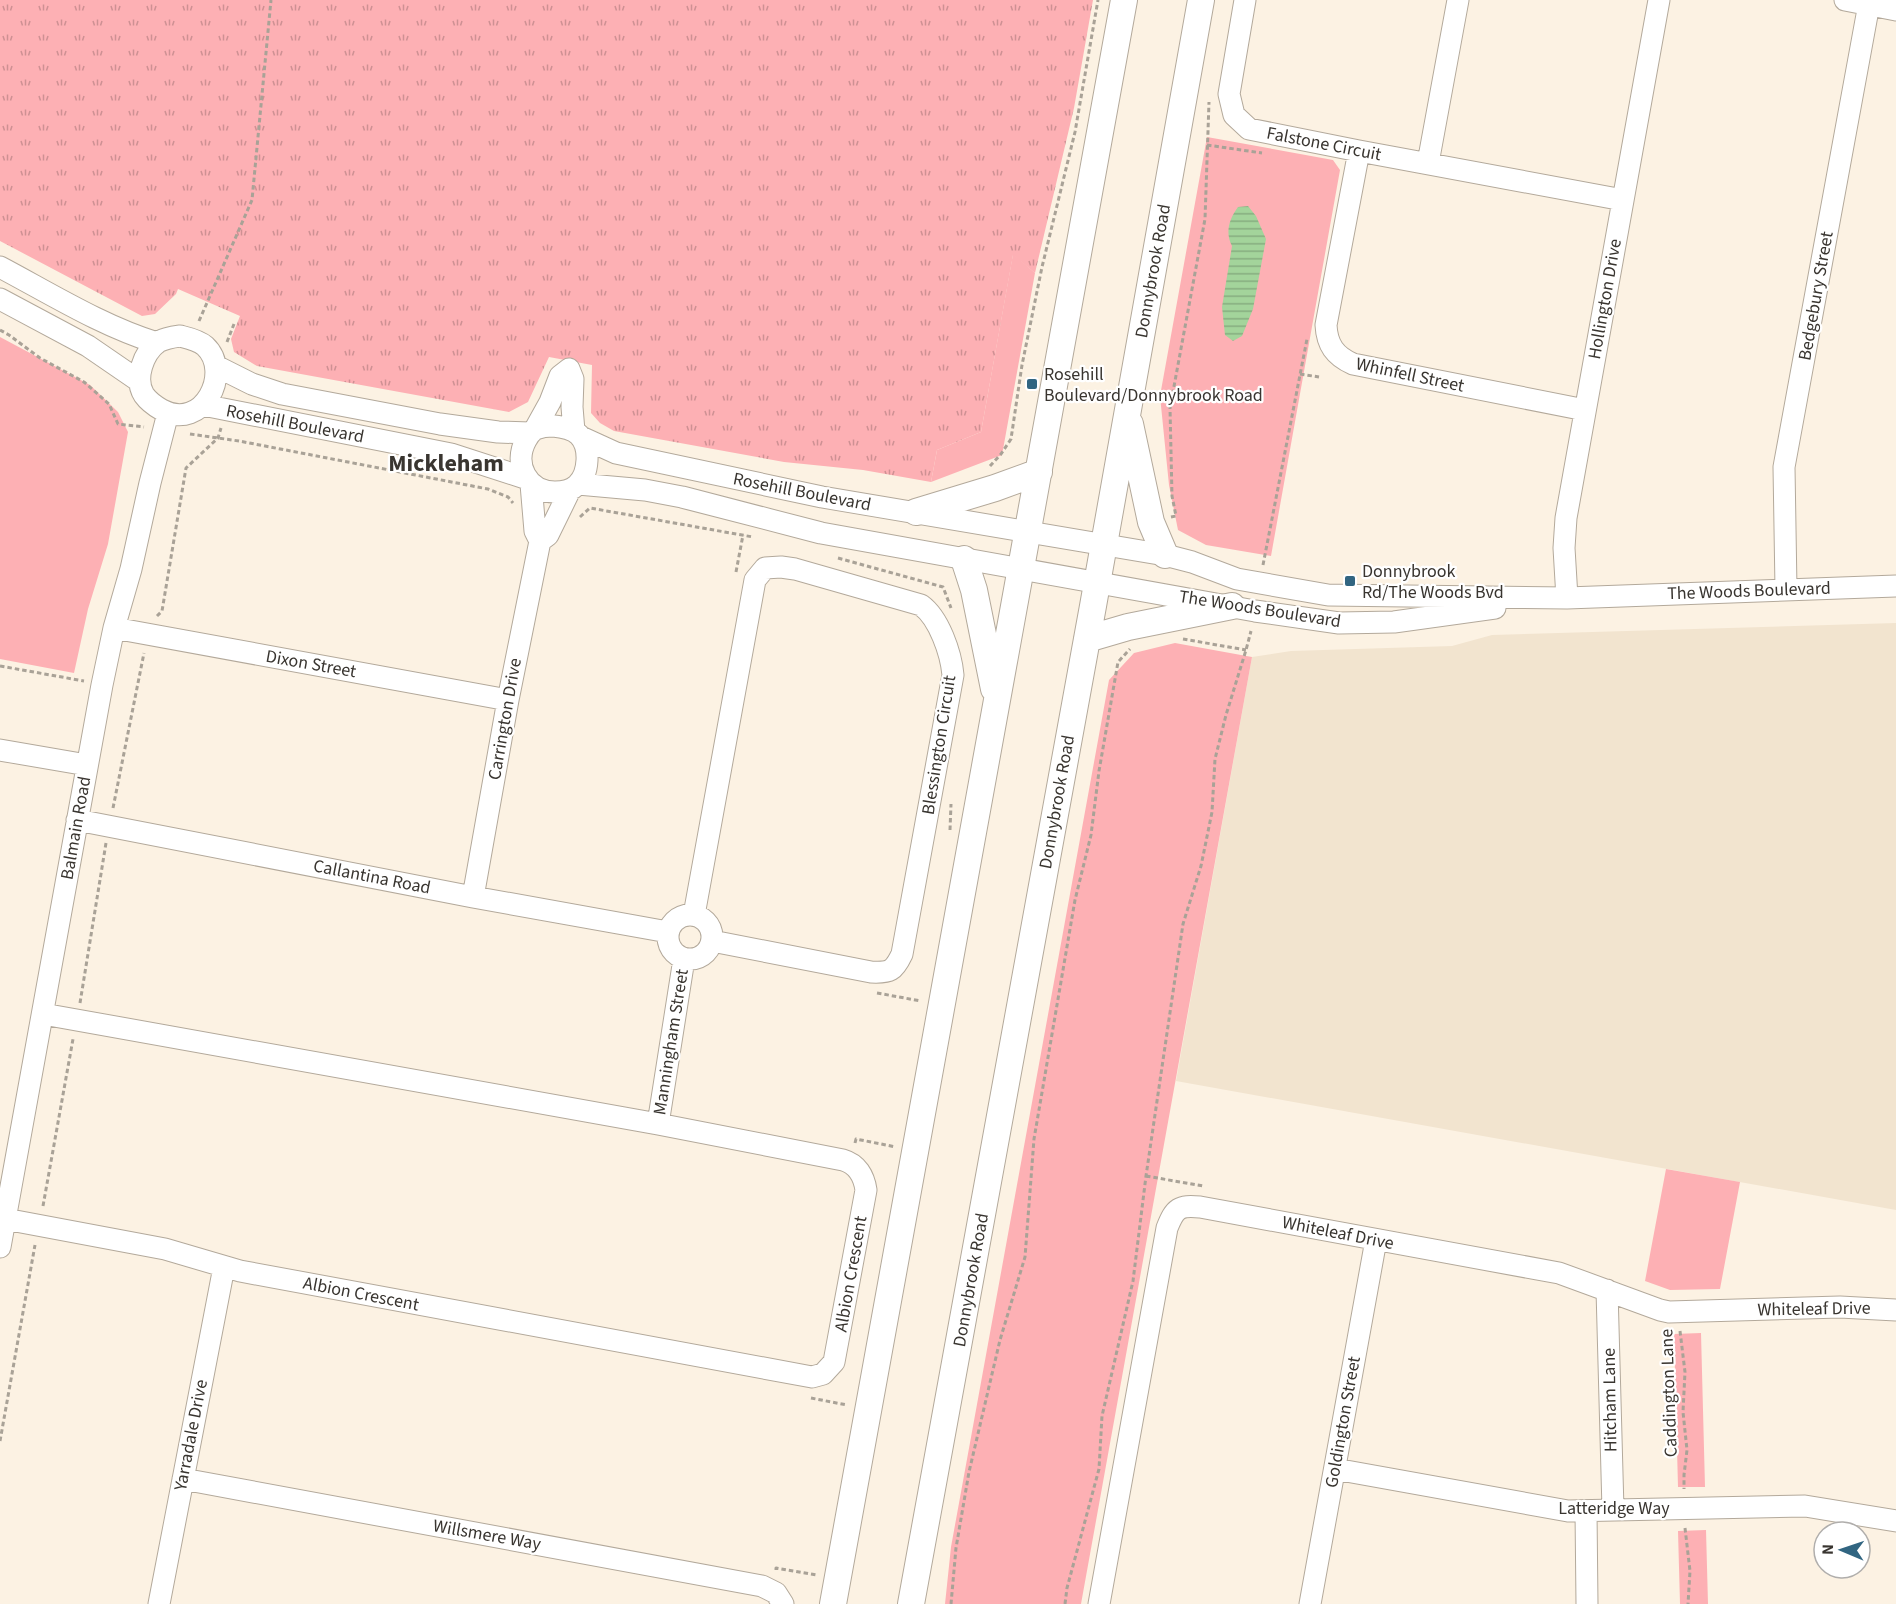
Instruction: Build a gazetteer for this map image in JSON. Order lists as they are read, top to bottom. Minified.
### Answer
{"streets":{"main road":["Donnybrook Road"],"street":["Falstone Circuit","Bedgebury Street","Hollington Drive","Whinfell Street","Rosehill Boulevard","The Woods Boulevard","Dixon Street","Carrington Drive","Blessington Circuit","Balmain Road","Callantina Road","Manningham Street","Whiteleaf Drive","Albion Crescent","Hitcham Lane","Goldington Street","Yarradale Drive","Latteridge Way","Willsmere Way"],"path":["Caddington Lane"]},"crossings":[["Falstone Circuit","Hollington Drive"],["Falstone Circuit","Whinfell Street"],["Donnybrook Road","Rosehill Boulevard"],["Donnybrook Road","The Woods Boulevard"],["Bedgebury Street","The Woods Boulevard"],["Hollington Drive","Whinfell Street"],["Hollington Drive","The Woods Boulevard"],["Rosehill Boulevard","The Woods Boulevard"],["Rosehill Boulevard","Carrington Drive"],["Rosehill Boulevard","Balmain Road"],["Dixon Street","Carrington Drive"],["Dixon Street","Balmain Road"],["Carrington Drive","Callantina Road"],["Blessington Circuit","Callantina Road"],["Blessington Circuit","Manningham Street"],["Balmain Road","Callantina Road"],["Balmain Road","Albion Crescent"],["Callantina Road","Manningham Street"],["Whiteleaf Drive","Caddington Lane"],["Whiteleaf Drive","Hitcham Lane"],["Whiteleaf Drive","Goldington Street"],["Albion Crescent","Yarradale Drive"],["Caddington Lane","Latteridge Way"],["Hitcham Lane","Latteridge Way"],["Goldington Street","Latteridge Way"],["Yarradale Drive","Willsmere Way"]],"districts":["Mickleham"],"places":{"transit":["Rosehill Boulevard/Donnybrook Road","Donnybrook Rd/The Woods Bvd"]},"north":"left"}
